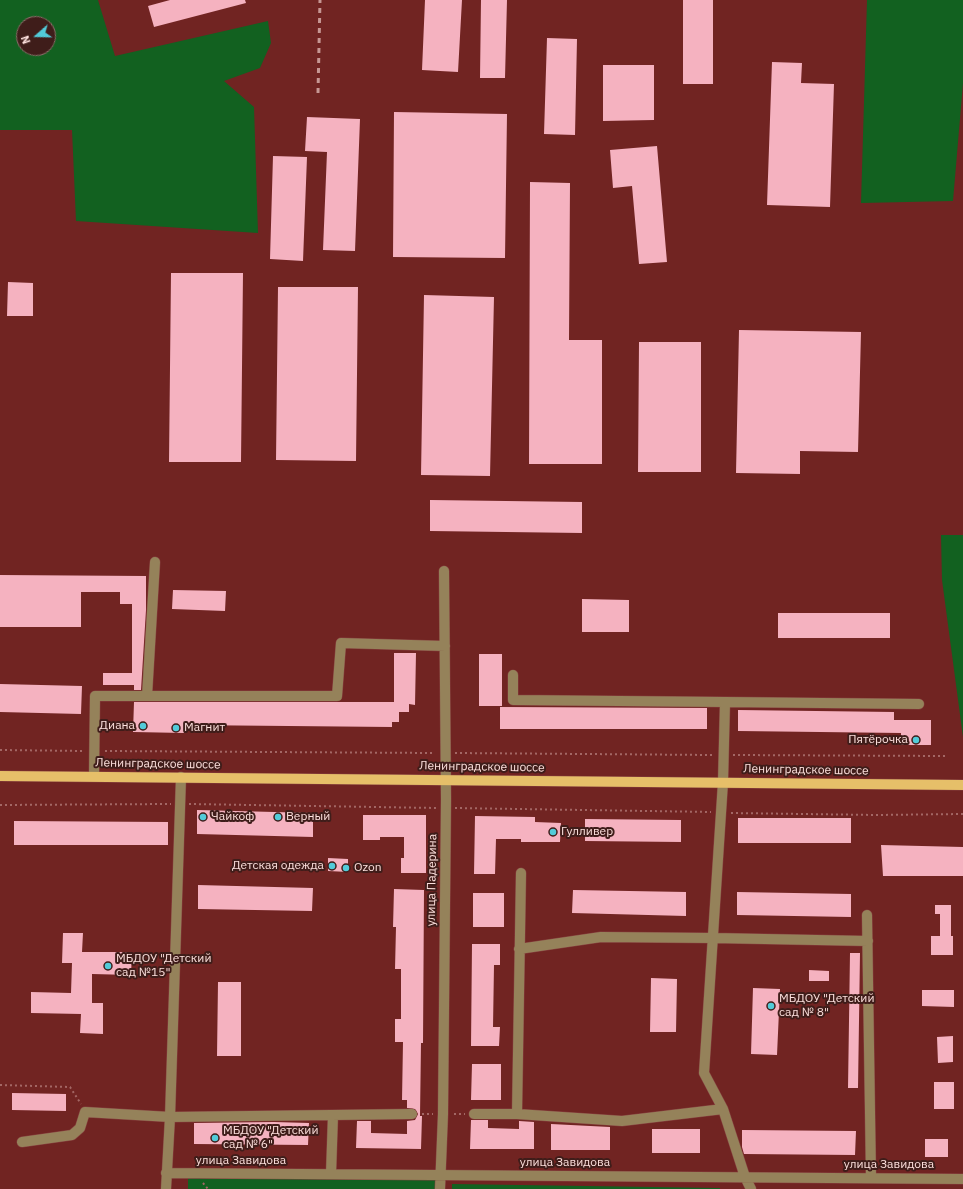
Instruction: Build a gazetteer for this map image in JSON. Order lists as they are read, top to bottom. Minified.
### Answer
{"streets":{"main road":["Ленинградское шоссе"],"street":["улица Падерина","улица Завидова"]},"crossings":[["Ленинградское шоссе","улица Падерина"],["улица Падерина","улица Завидова"]],"places":["Диана","Магнит","Пятёрочка","Чайкоф","Верный","Гулливер","Детская одежда","Ozon","МБДОУ \"Детский сад №15\"","МБДОУ \"Детский сад № 8\"","МБДОУ \"Детский сад № 6\""],"north":"left"}
